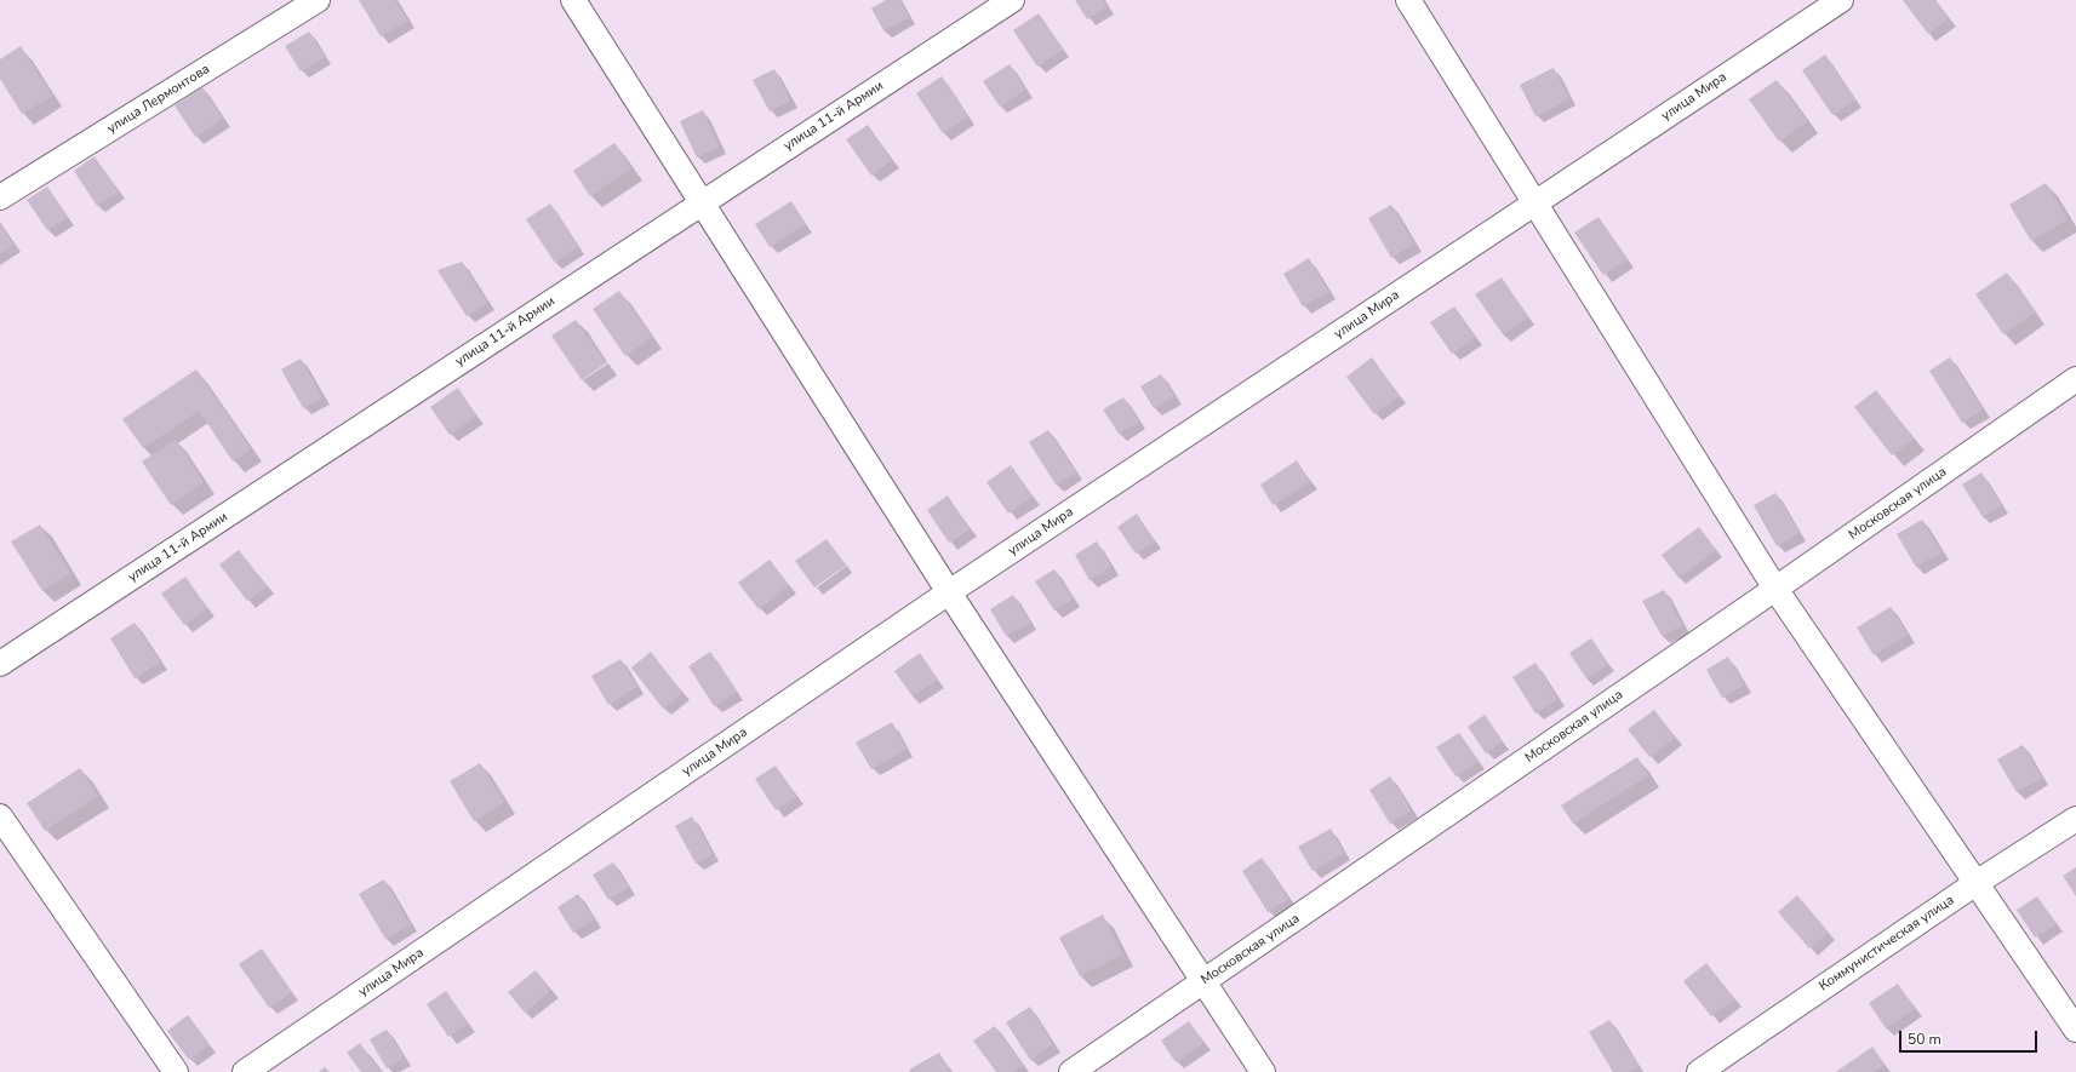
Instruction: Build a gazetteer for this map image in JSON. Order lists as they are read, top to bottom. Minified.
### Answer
{"streets":{"street":["улица Мира","улица Лермонтова","улица 11-й Армии","Московская улица","Коммунистическая улица"]},"scale_bar":"50 m"}
